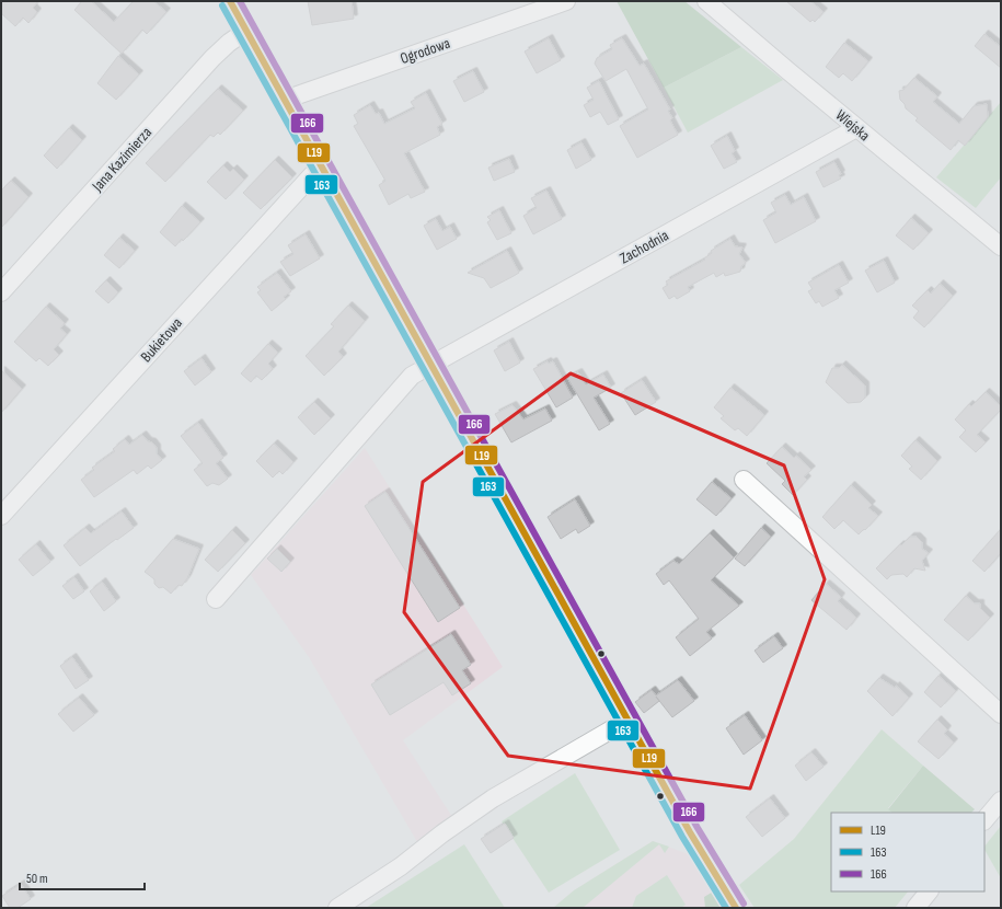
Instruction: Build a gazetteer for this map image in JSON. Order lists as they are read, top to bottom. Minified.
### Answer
{"streets":{"street":["Ogrodowa","Wiejska","Jana Kazimierza","Zachodnia","Bukietowa"]},"crossings":[["Wiejska","Zachodnia"]],"lines":["transit line L19","transit line 166","transit line 163"],"legend":["L19","163","166"],"scale_bar":"50 m"}
